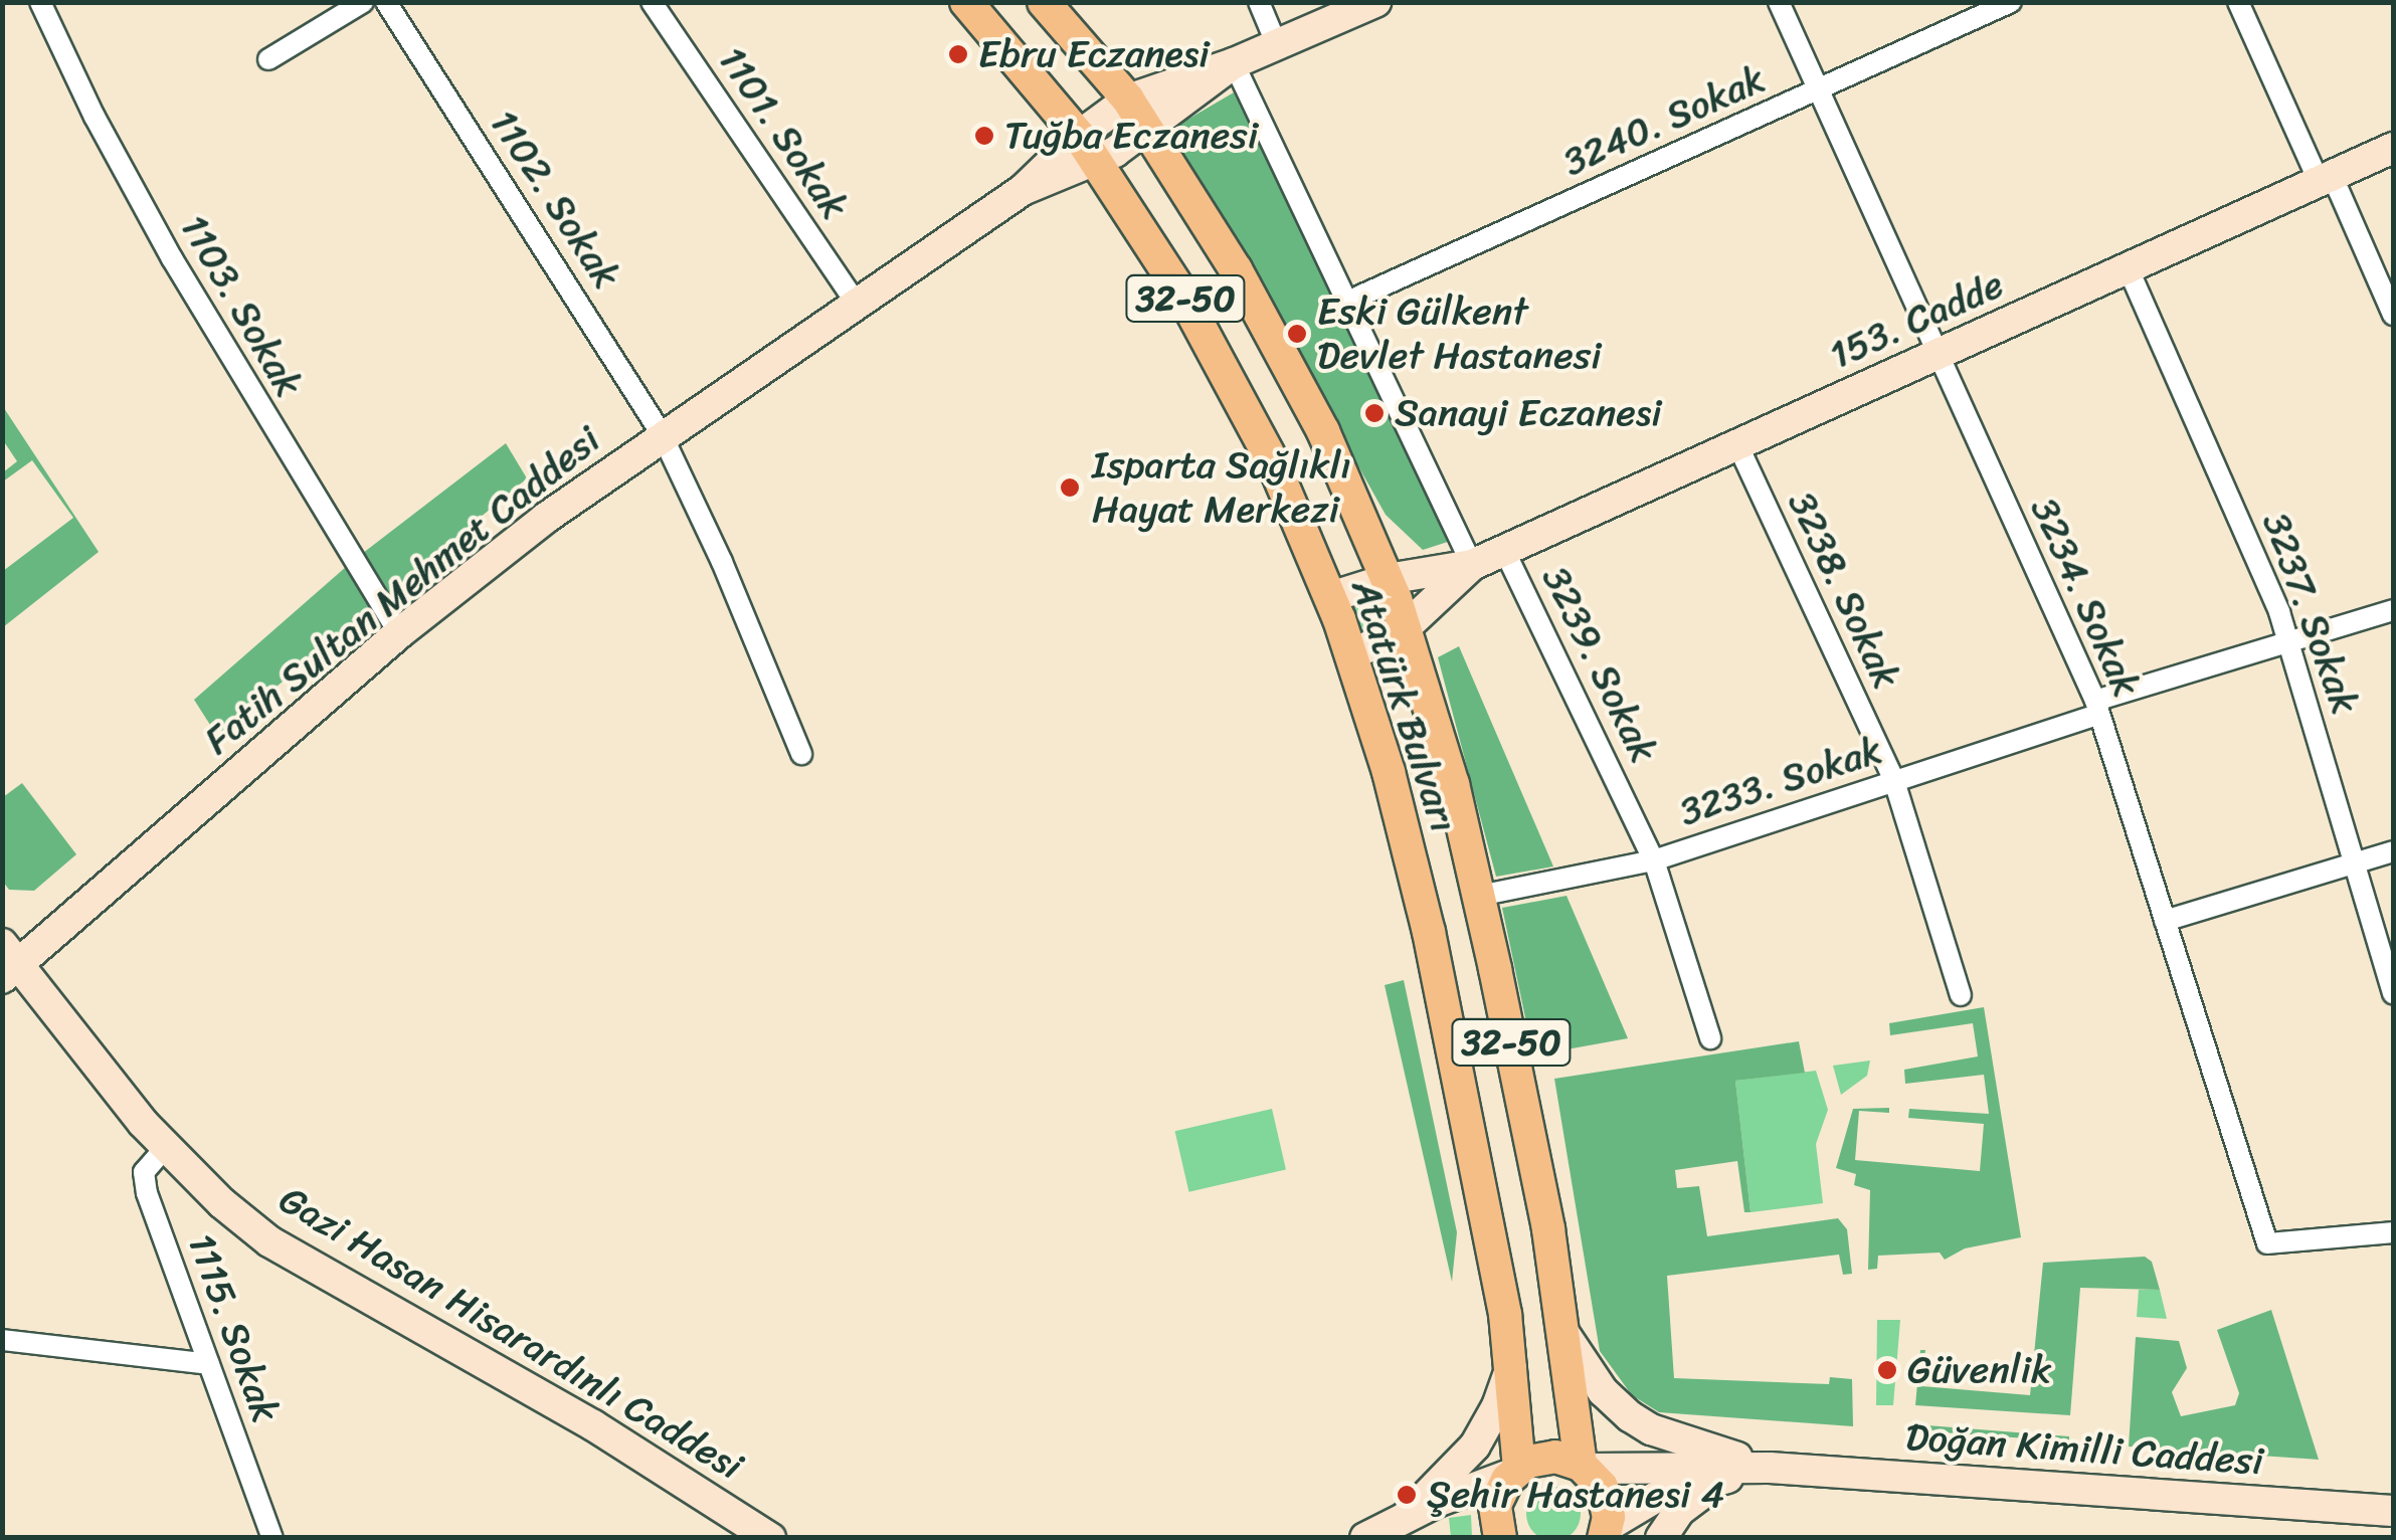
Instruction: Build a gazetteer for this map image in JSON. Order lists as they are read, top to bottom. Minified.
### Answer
{"streets":{"main road":["32-50","Atatürk Bulvarı"],"street":["3240. Sokak","1101. Sokak","1102. Sokak","1103. Sokak","153. Cadde","Fatih Sultan Mehmet Caddesi","3238. Sokak","3234. Sokak","3237. Sokak","3239. Sokak","3233. Sokak","1115. Sokak","Gazi Hasan Hisarardınlı Caddesi","Doğan Kimilli Caddesi"]},"crossings":[["3240. Sokak","3234. Sokak"],["1101. Sokak","Fatih Sultan Mehmet Caddesi"],["1102. Sokak","Fatih Sultan Mehmet Caddesi"],["1103. Sokak","Fatih Sultan Mehmet Caddesi"],["153. Cadde","3238. Sokak"],["153. Cadde","3234. Sokak"],["153. Cadde","3237. Sokak"],["153. Cadde","3239. Sokak"],["Fatih Sultan Mehmet Caddesi","Atatürk Bulvarı"],["Fatih Sultan Mehmet Caddesi","Gazi Hasan Hisarardınlı Caddesi"],["3238. Sokak","3233. Sokak"],["3234. Sokak","3233. Sokak"],["3237. Sokak","3233. Sokak"],["3239. Sokak","3233. Sokak"],["Atatürk Bulvarı","3233. Sokak"],["Atatürk Bulvarı","Doğan Kimilli Caddesi"],["1115. Sokak","Gazi Hasan Hisarardınlı Caddesi"]],"places":["Ebru Eczanesi","Tuğba Eczanesi","Eski Gülkent Devlet Hastanesi","Sanayi Eczanesi","Isparta Sağlıklı Hayat Merkezi","Güvenlik","Şehir Hastanesi 4"]}
